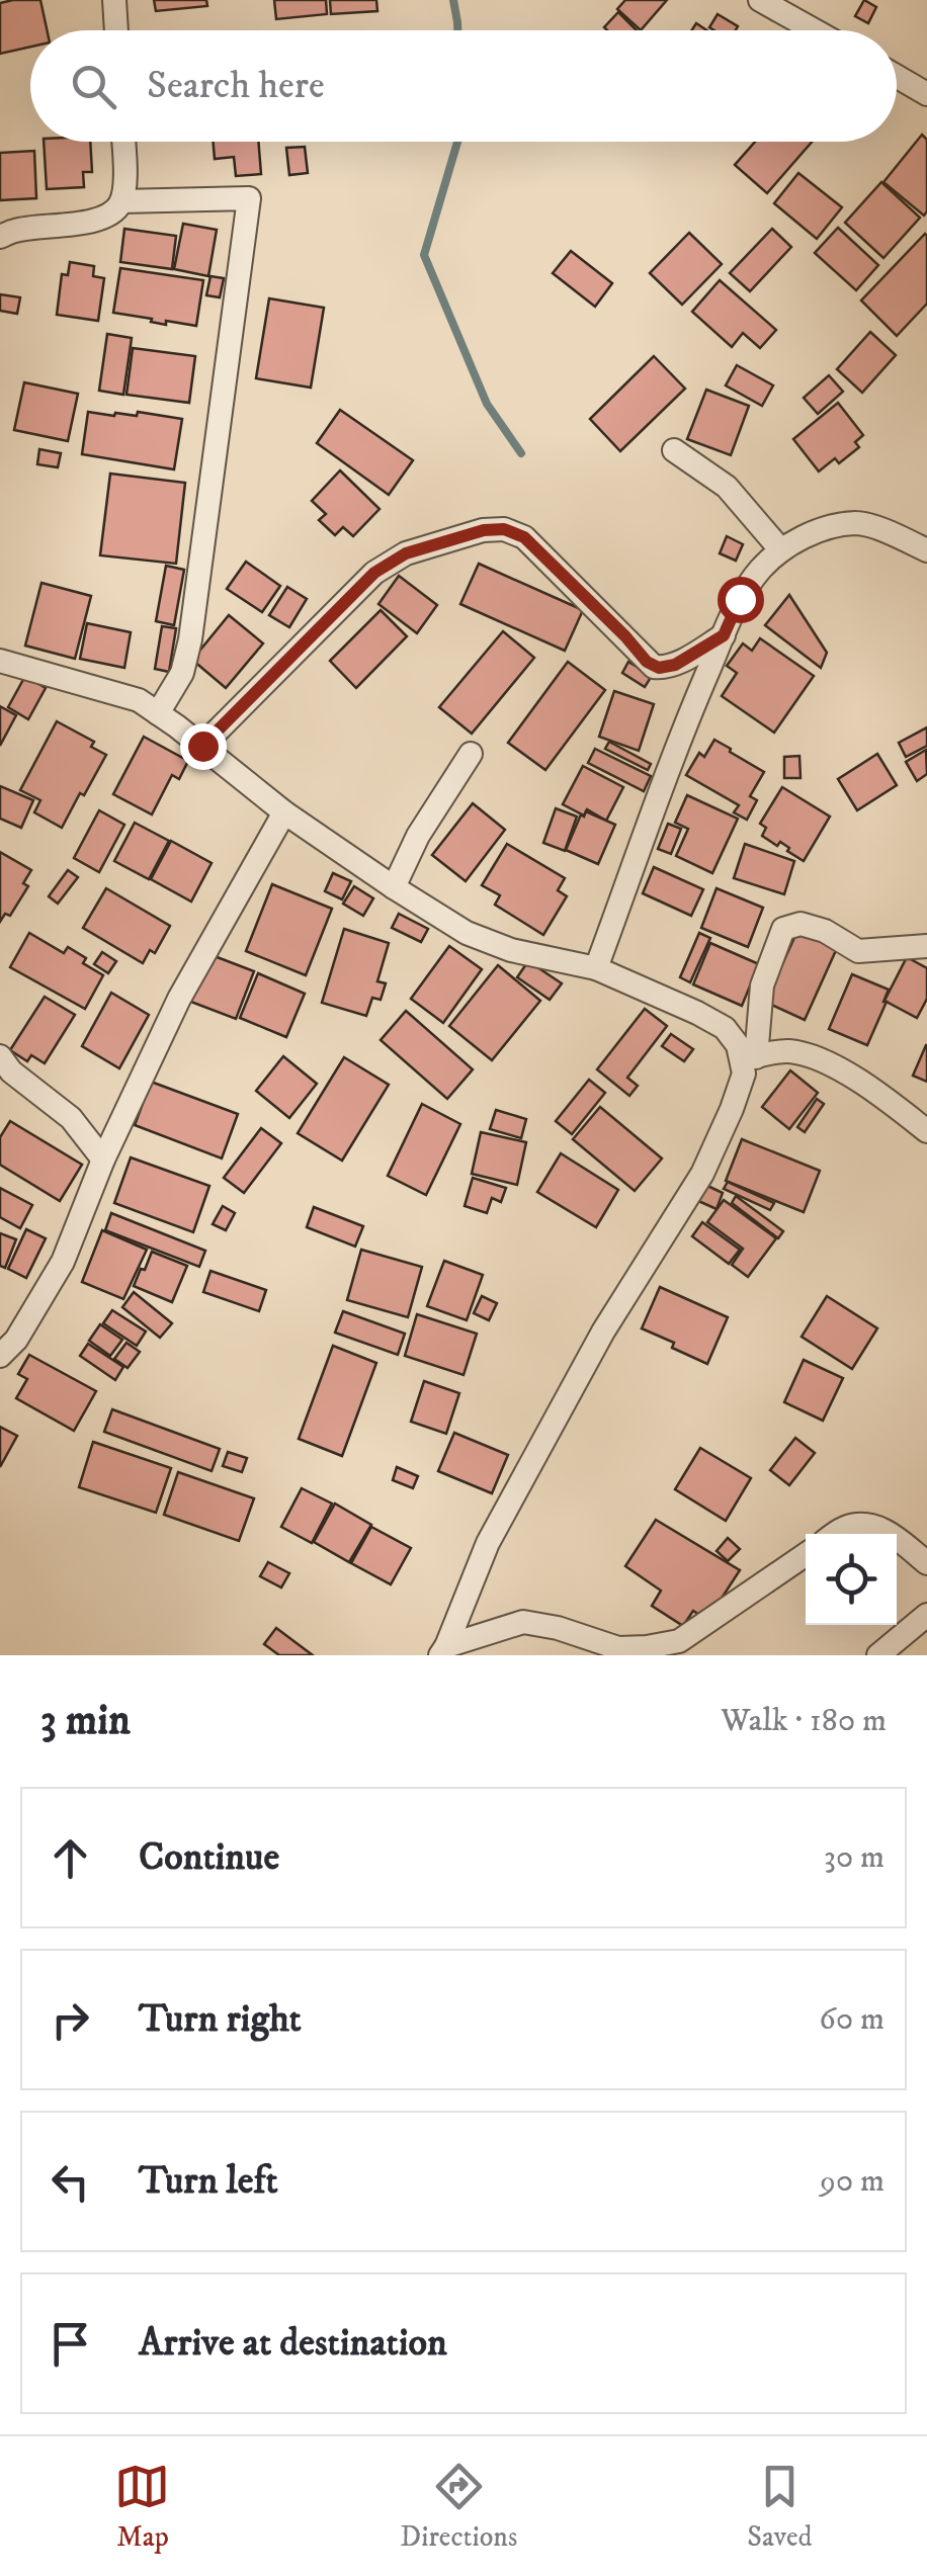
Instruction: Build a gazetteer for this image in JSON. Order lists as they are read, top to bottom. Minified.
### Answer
{"page":{"search":"Search here","heading":["3 min","Walk · 180 m"],"list":[["Continue","30 m"],["Turn right","60 m"],["Turn left","90 m"],"Arrive at destination"],"nav":["Map","Directions","Saved"]}}
